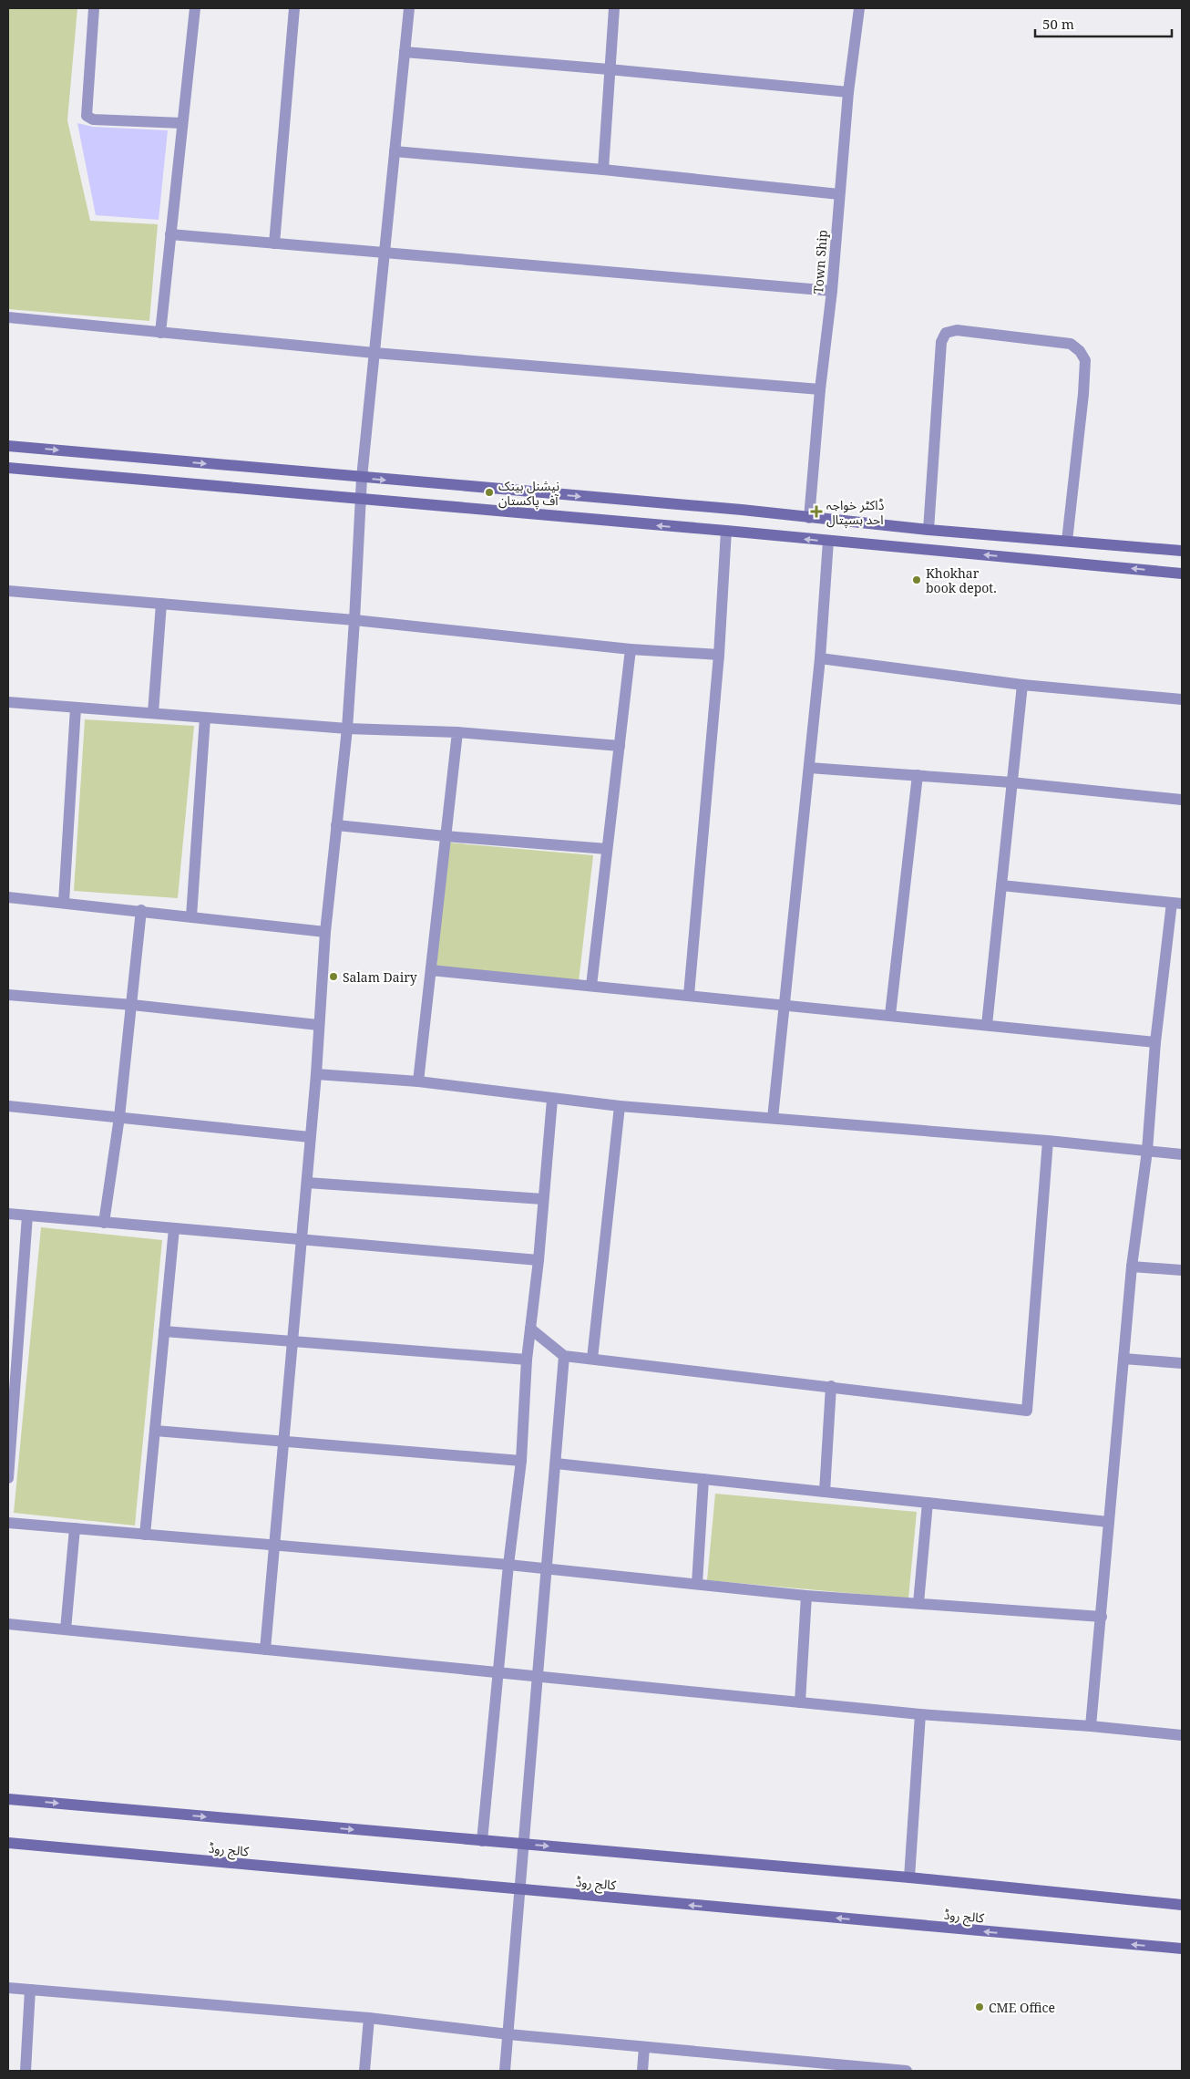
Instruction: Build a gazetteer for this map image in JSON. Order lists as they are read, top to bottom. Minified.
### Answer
{"streets":{"main road":["کالج روڈ"],"street":["Town Ship"]},"places":{"other":["نیشنل بینک آف پاکستان","Khokhar book depot.","Salam Dairy","CME Office"],"health":["ڈاکٹر خواجہ احد ہسپتال"]},"scale_bar":"50 m"}
